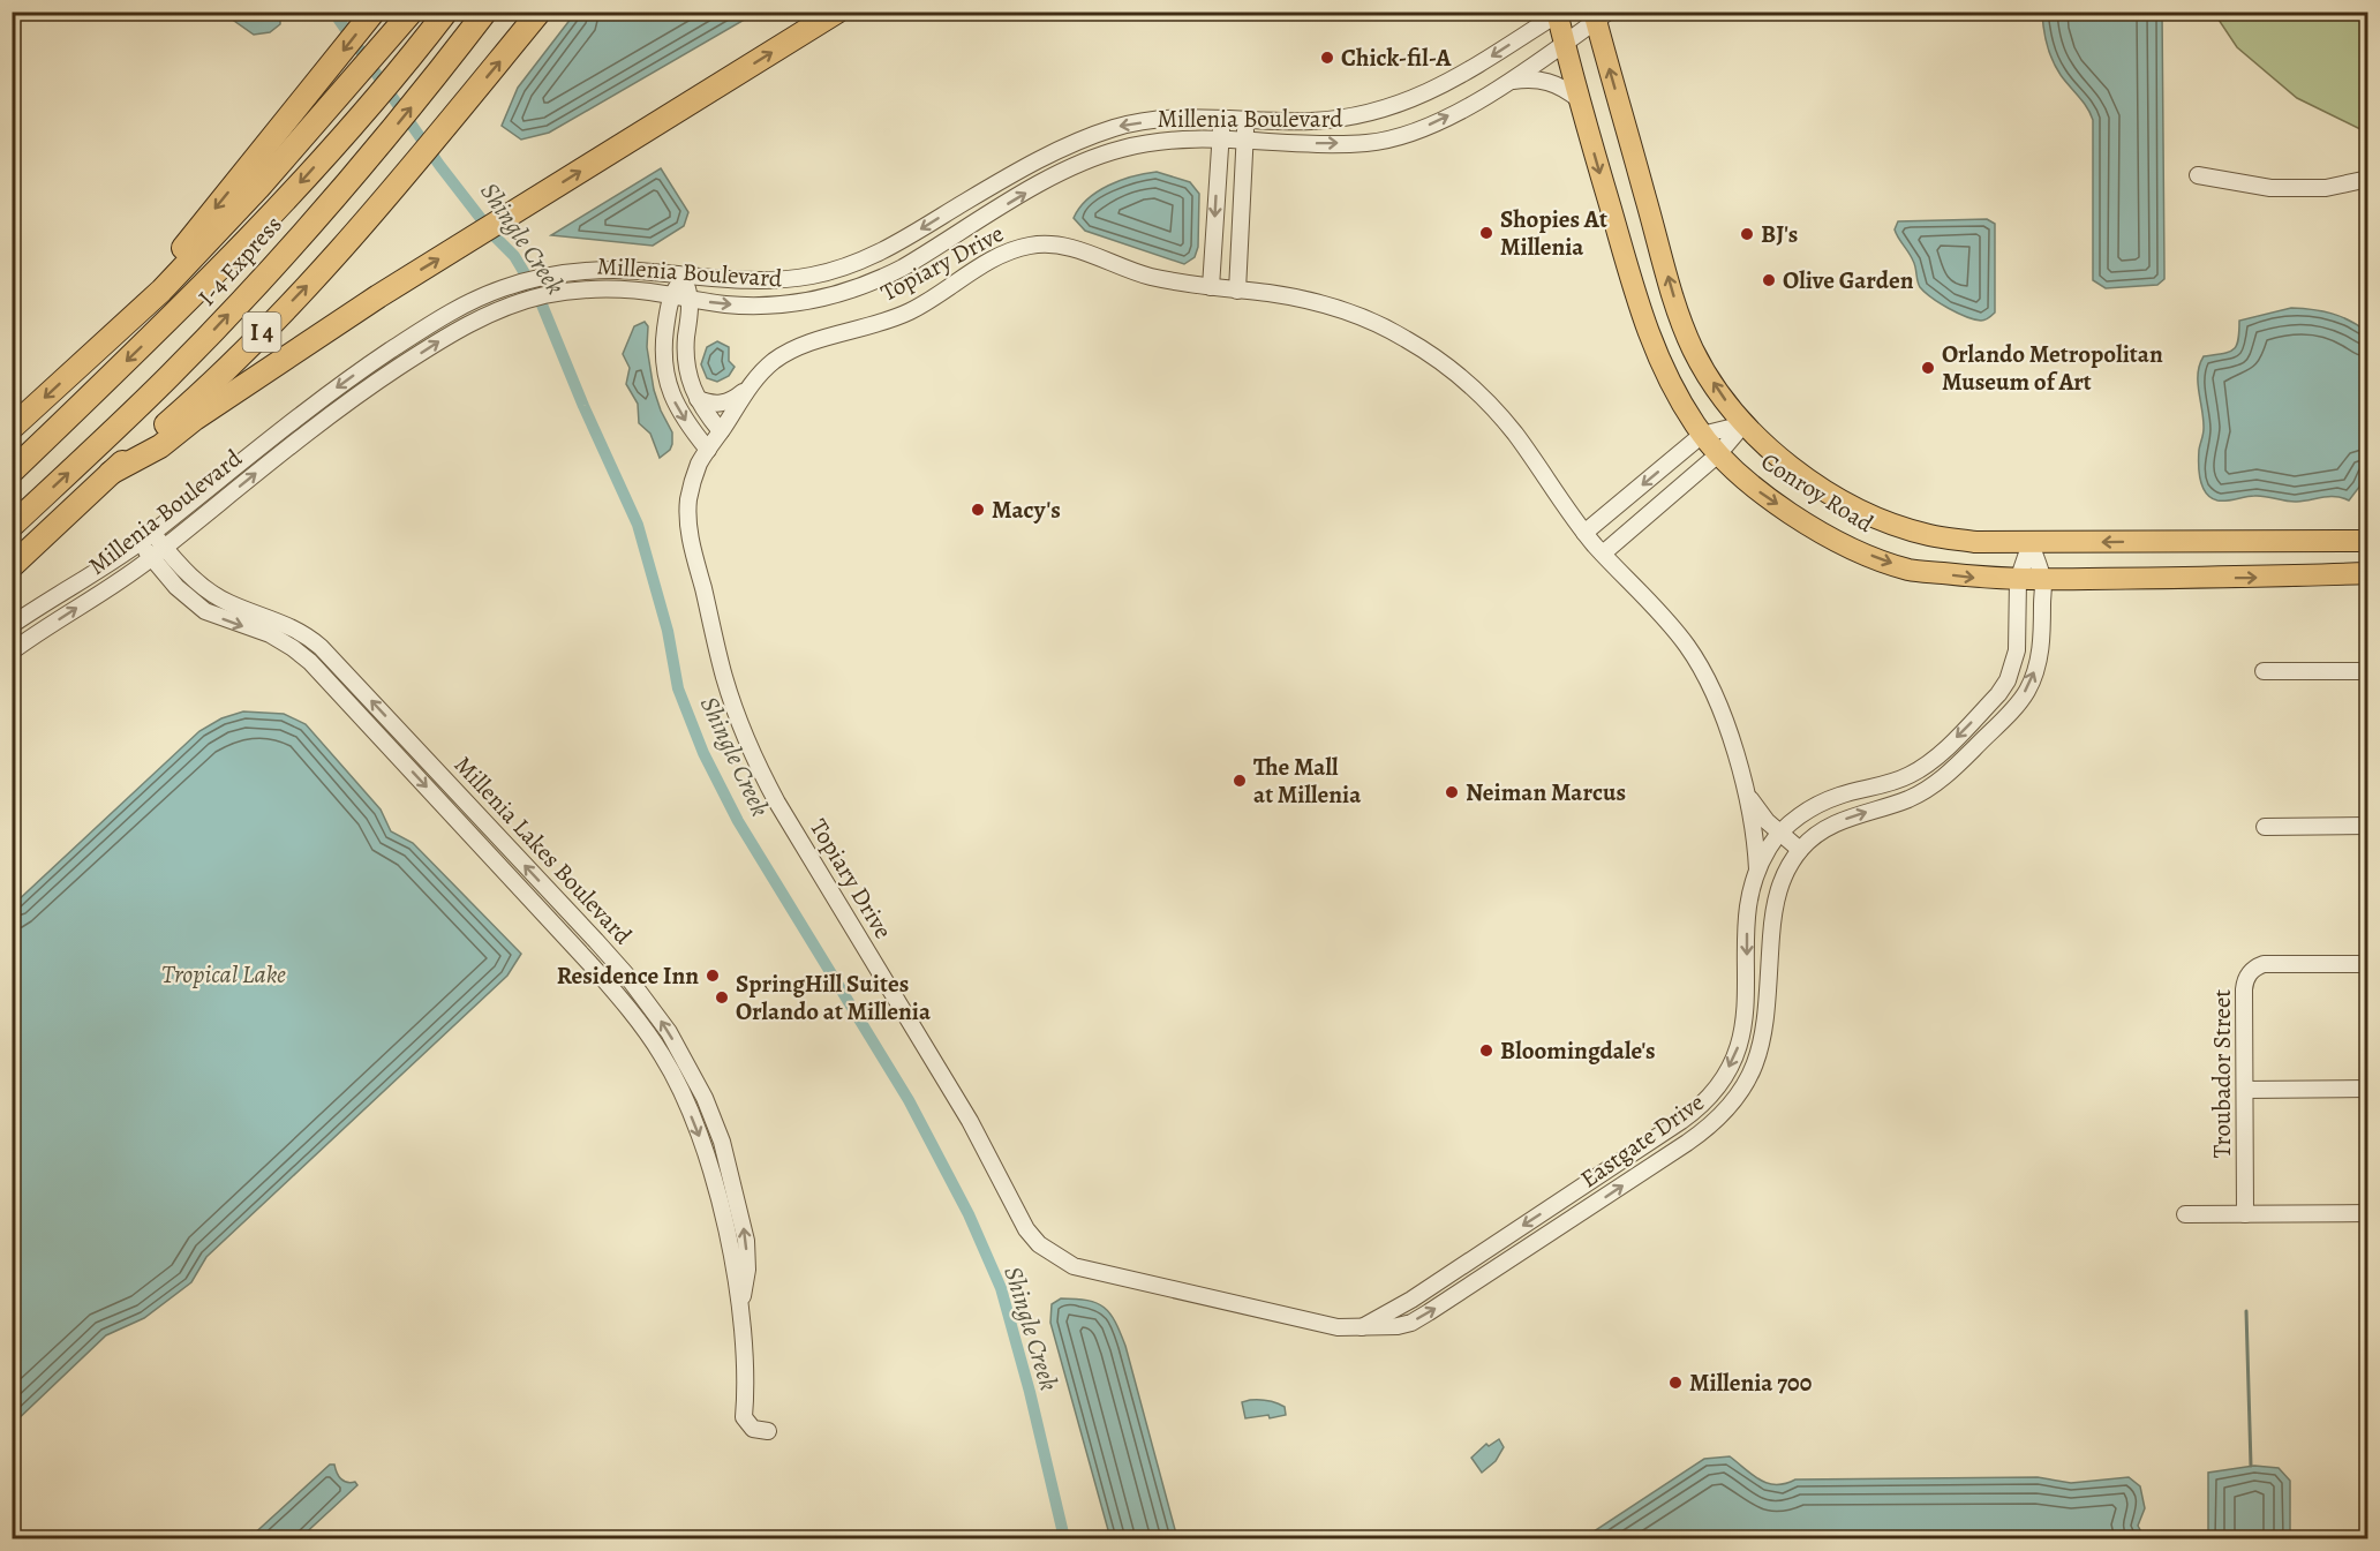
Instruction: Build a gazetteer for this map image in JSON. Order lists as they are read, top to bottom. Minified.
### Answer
{"streets":{"highway":["I-4 Express","I 4"],"main road":["Conroy Road"],"street":["Millenia Boulevard","Topiary Drive","Millenia Lakes Boulevard","Troubador Street","Eastgate Drive"]},"crossings":[["Millenia Boulevard","Conroy Road"],["Millenia Boulevard","Millenia Lakes Boulevard"],["Topiary Drive","Eastgate Drive"],["Conroy Road","Eastgate Drive"]],"water":["Shingle Creek","Tropical Lake"],"places":["Chick-fil-A","Shopies At Millenia","BJ's","Olive Garden","Orlando Metropolitan Museum of Art","Macy's","The Mall at Millenia","Neiman Marcus","Residence Inn","SpringHill Suites Orlando at Millenia","Bloomingdale's","Millenia 700"]}
